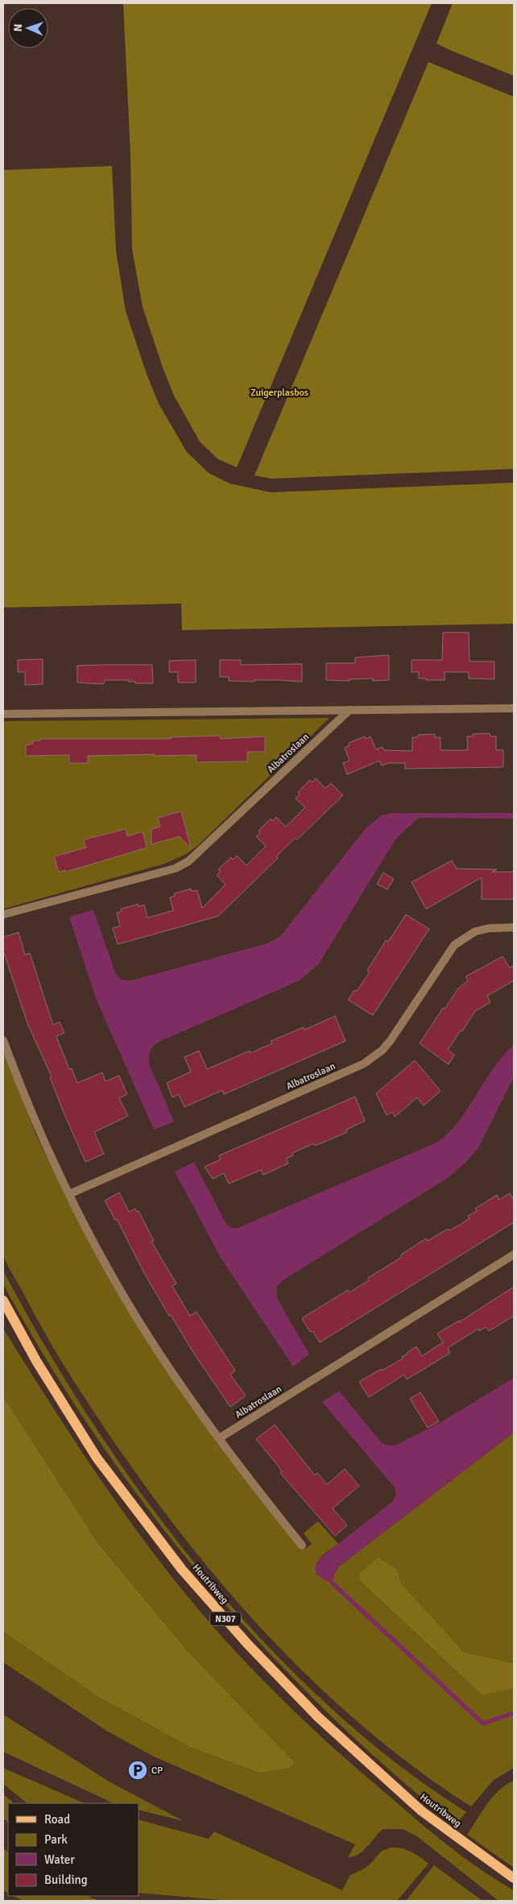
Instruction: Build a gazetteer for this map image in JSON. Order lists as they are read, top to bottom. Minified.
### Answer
{"streets":{"main road":["Houtribweg","N307"],"street":["Albatroslaan"]},"parks":["Zuigerplasbos"],"places":{"parking":["CP"]},"legend":["Road","Park","Water","Building"],"north":"left"}
